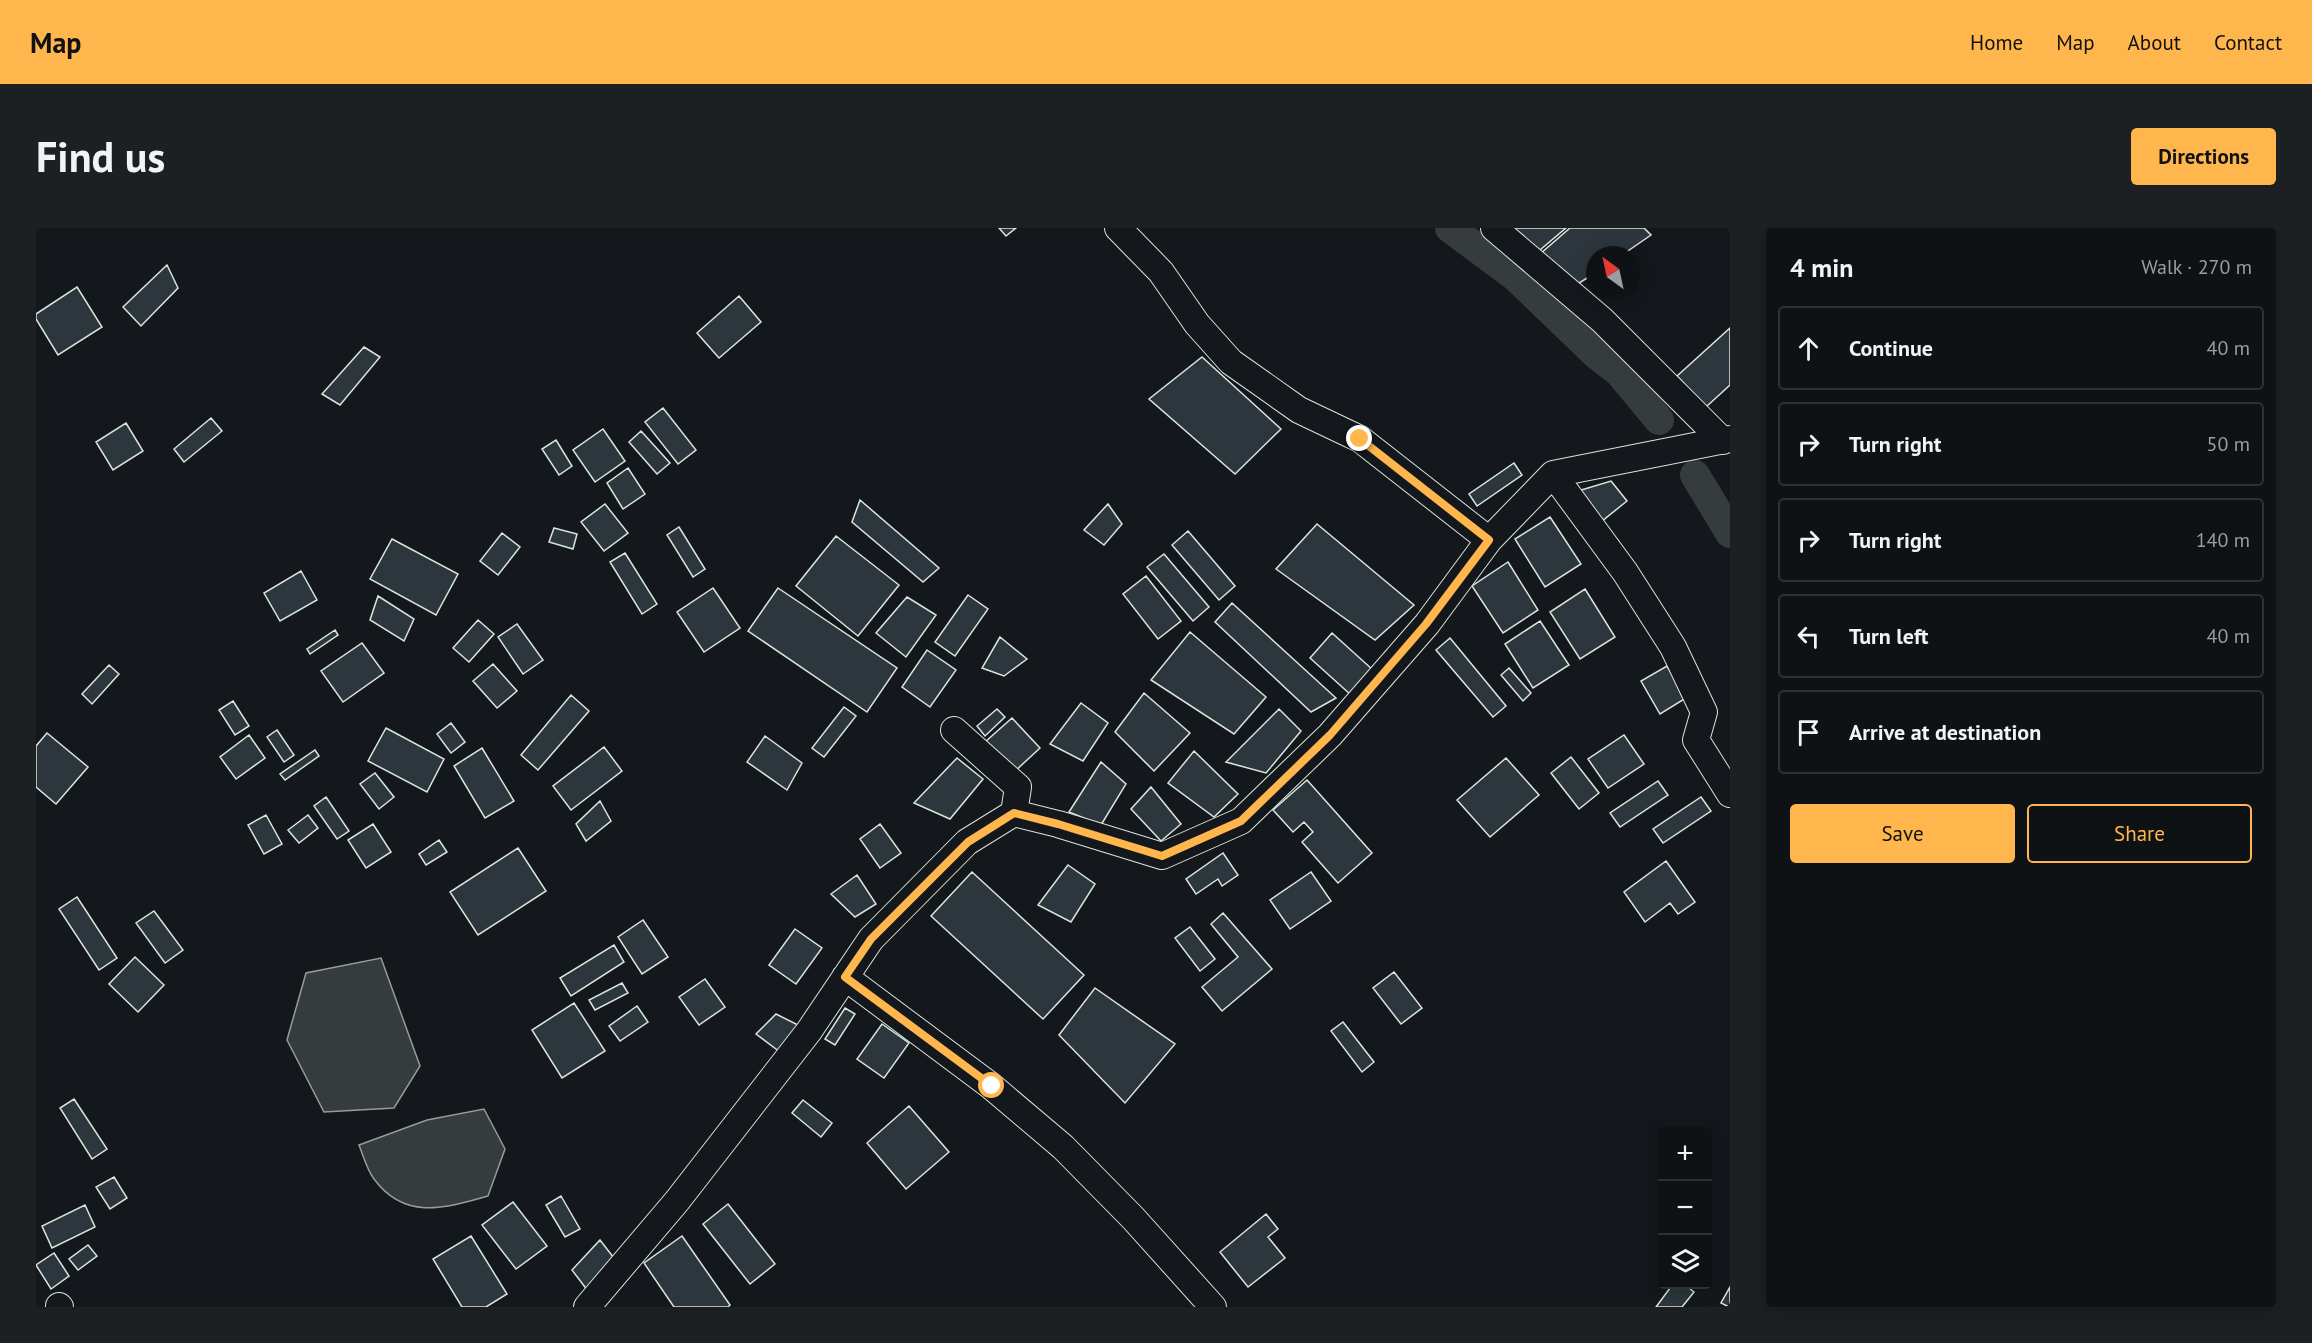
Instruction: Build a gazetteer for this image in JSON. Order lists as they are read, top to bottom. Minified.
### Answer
{"north":"top left","page":{"header":"Map","nav":["Home","Map","About","Contact"],"buttons":["Directions",["Save","Share"]],"title":"Find us","heading":["4 min","Walk · 270 m"],"list":[["Continue","40 m"],["Turn right","50 m"],["Turn right","140 m"],["Turn left","40 m"],"Arrive at destination"],"map_buttons":["+","−"]}}
